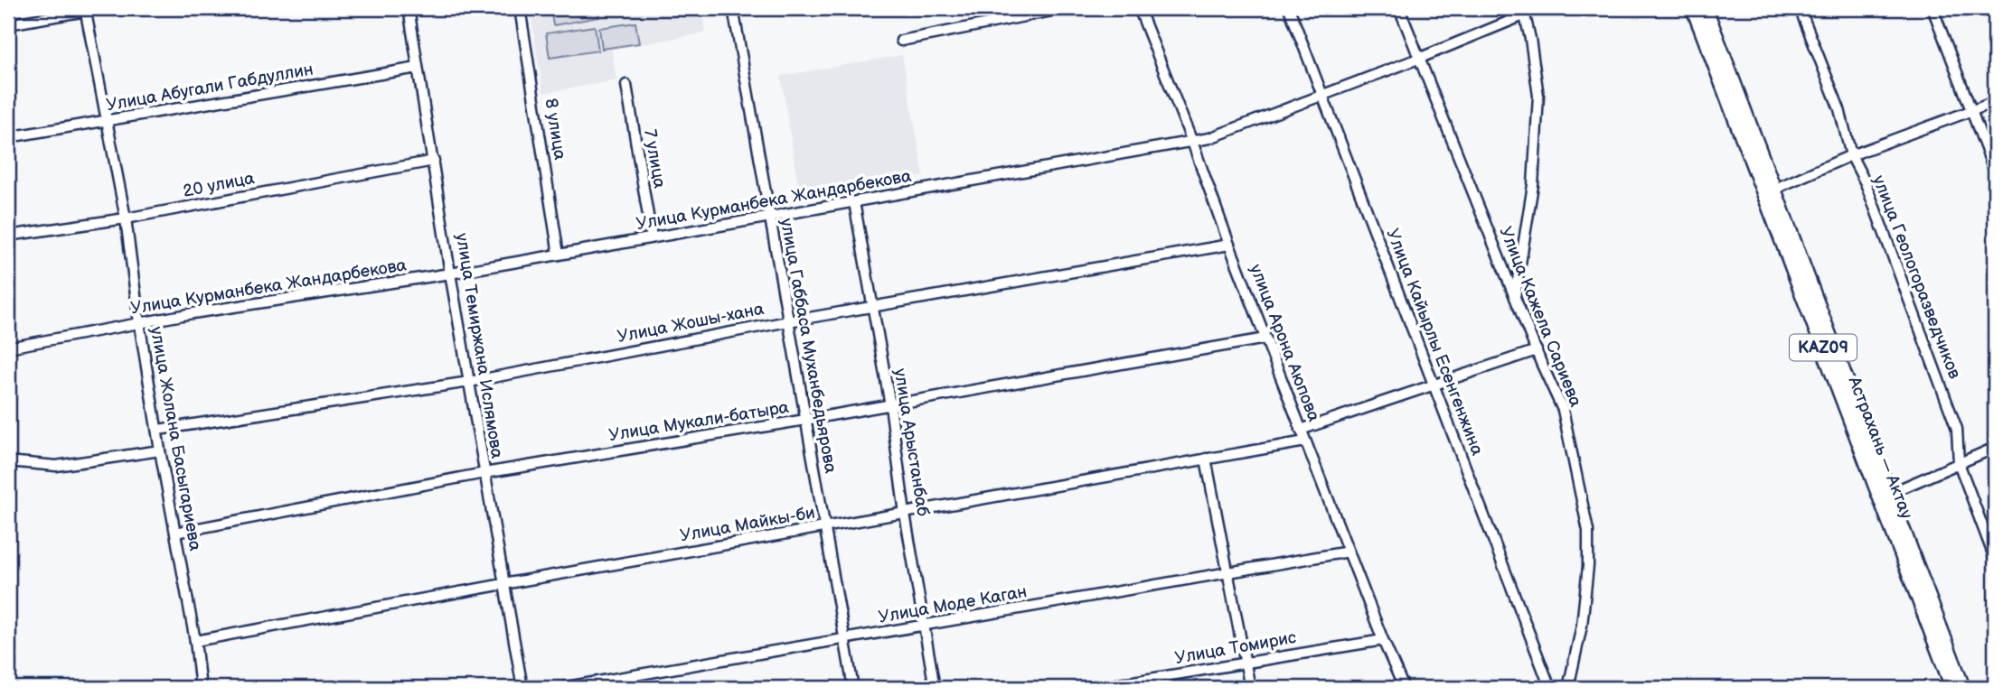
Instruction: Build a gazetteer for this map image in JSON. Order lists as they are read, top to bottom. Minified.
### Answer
{"streets":{"highway":["KAZ09","Астрахань — Актау"],"street":["Улица Абугали Габдуллин","8 улица","7 улица","20 улица","Улица Курманбека Жандарбекова","улица Геологоразведчиков","Улица Кажела Сариева","Улица Жошы-хана","Улица Кайырлы Есенгенжина","улица Арона Аюпова","улица Темиржана Ислямова","улица Габбаса Муханбедьярова","Улица Мукали-батыра","улица Жолана Басыгариева","улица Арыстанбаб","Улица Майкы-би","Улица Моде Каган","Улица Томирис"]},"crossings":[["Улица Абугали Габдуллин","улица Темиржана Ислямова"],["Улица Абугали Габдуллин","улица Жолана Басыгариева"],["8 улица","Улица Курманбека Жандарбекова"],["7 улица","Улица Курманбека Жандарбекова"],["20 улица","улица Темиржана Ислямова"],["20 улица","улица Жолана Басыгариева"],["Улица Курманбека Жандарбекова","Улица Кажела Сариева"],["Улица Курманбека Жандарбекова","Улица Кайырлы Есенгенжина"],["Улица Курманбека Жандарбекова","улица Арона Аюпова"],["Улица Курманбека Жандарбекова","улица Темиржана Ислямова"],["Улица Курманбека Жандарбекова","улица Габбаса Муханбедьярова"],["Улица Курманбека Жандарбекова","улица Жолана Басыгариева"],["Улица Курманбека Жандарбекова","улица Арыстанбаб"],["Улица Жошы-хана","улица Арона Аюпова"],["Улица Жошы-хана","улица Темиржана Ислямова"],["Улица Жошы-хана","улица Габбаса Муханбедьярова"],["Улица Жошы-хана","улица Жолана Басыгариева"],["Улица Жошы-хана","улица Арыстанбаб"],["улица Арона Аюпова","Улица Мукали-батыра"],["улица Арона Аюпова","Улица Майкы-би"],["улица Арона Аюпова","Улица Моде Каган"],["улица Арона Аюпова","Улица Томирис"],["улица Темиржана Ислямова","Улица Мукали-батыра"],["улица Темиржана Ислямова","Улица Майкы-би"],["улица Габбаса Муханбедьярова","Улица Мукали-батыра"],["улица Габбаса Муханбедьярова","Улица Майкы-би"],["улица Габбаса Муханбедьярова","Улица Моде Каган"],["Улица Мукали-батыра","улица Жолана Басыгариева"],["Улица Мукали-батыра","улица Арыстанбаб"],["улица Жолана Басыгариева","Улица Майкы-би"],["улица Арыстанбаб","Улица Майкы-би"],["улица Арыстанбаб","Улица Моде Каган"]]}
